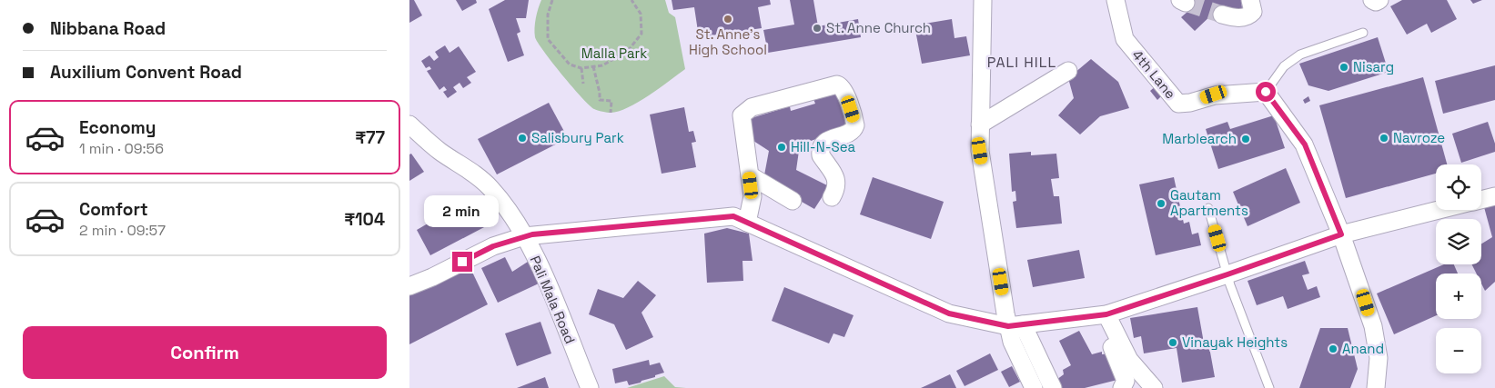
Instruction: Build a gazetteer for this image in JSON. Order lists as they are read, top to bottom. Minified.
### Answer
{"streets":{"street":["4th Lane","Pali Mala Road"]},"districts":["PALI HILL"],"parks":["Malla Park"],"places":["St. Anne's High School","St. Anne Church","Nisarg","Salisbury Park","Navroze","Marblearch","Hill-N-Sea","Gautam Apartments","Vinayak Heights","Anand"],"page":{"banner":["Nibbana Road","Auxilium Convent Road"],"list":[{"name":"Economy","note":"1 min · 09:56","value":"₹77"},{"name":"Comfort","note":"2 min · 09:57","value":"₹104"}],"map_buttons":["+","−"],"bubble":"2 min","buttons":"Confirm"}}
